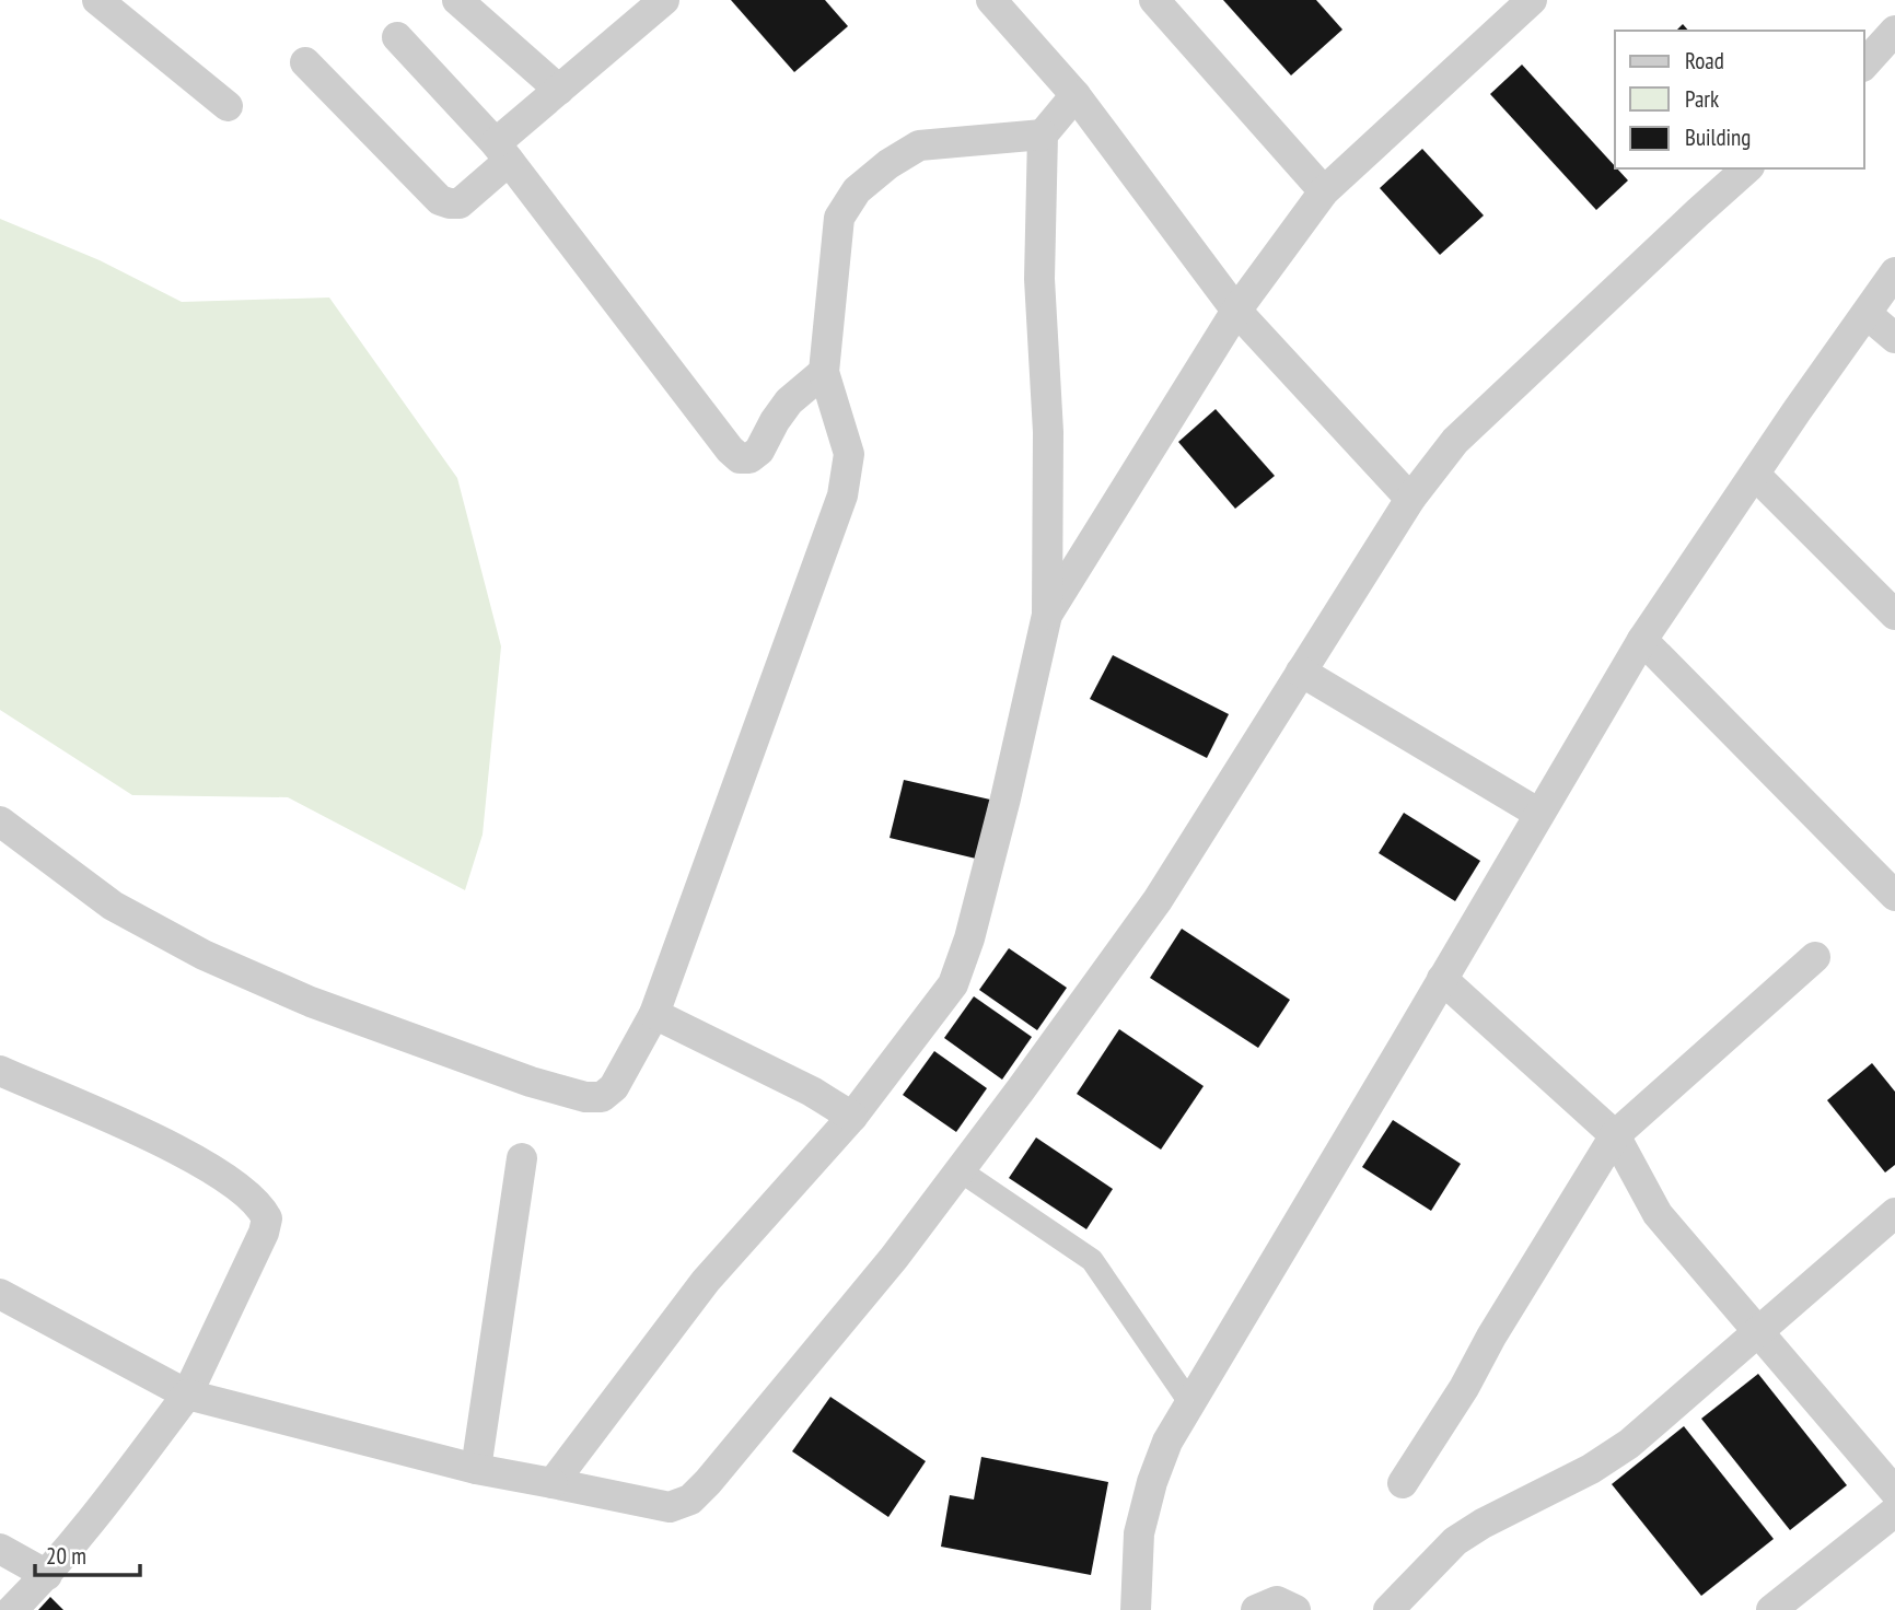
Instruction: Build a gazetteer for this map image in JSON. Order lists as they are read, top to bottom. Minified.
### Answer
{"legend":["Road","Park","Building"],"scale_bar":"20 m"}
